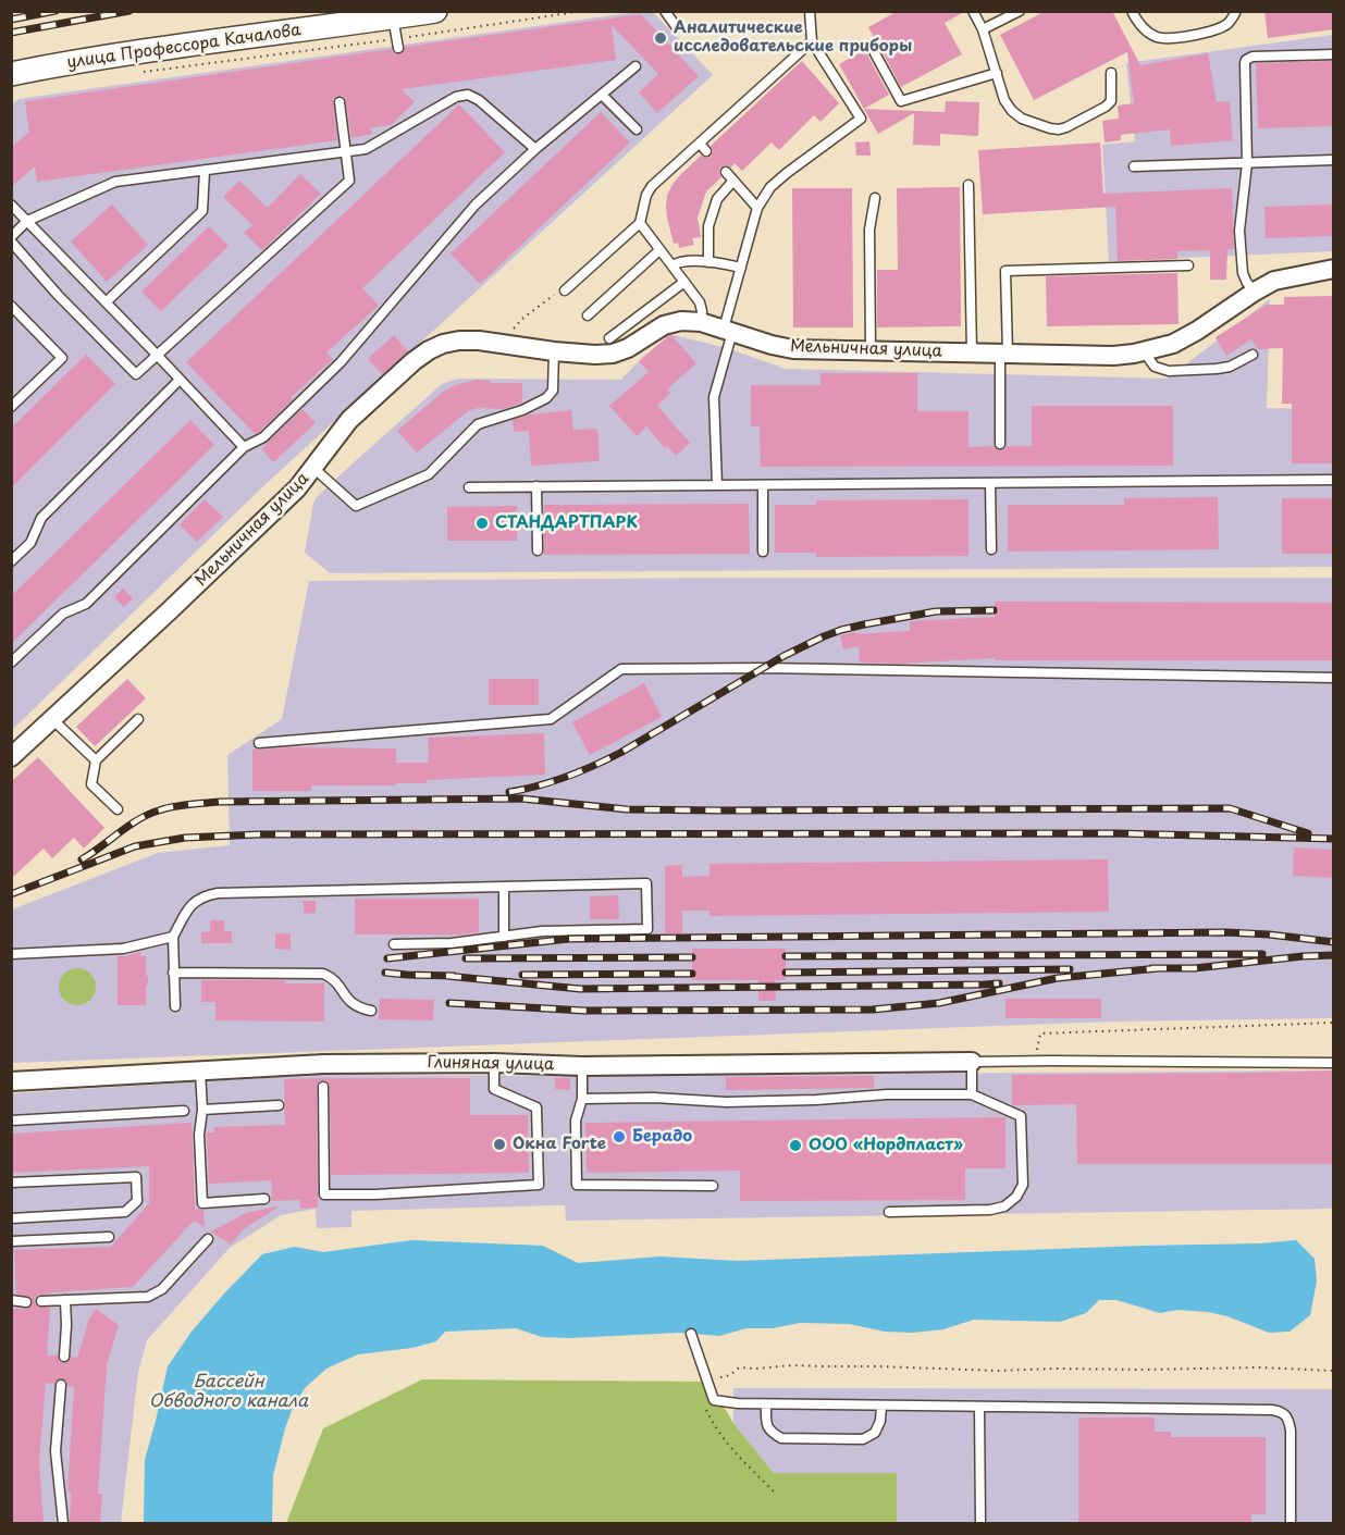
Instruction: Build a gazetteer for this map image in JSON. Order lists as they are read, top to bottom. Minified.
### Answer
{"streets":{"street":["улица Профессора Качалова","Мельничная улица","Глиняная улица"]},"water":["Бассейн Обводного канала"],"places":["Аналитические исследовательские приборы","СТАНДАРТПАРК","Берадо","Окна Forte","ООО «Нордпласт»"]}
